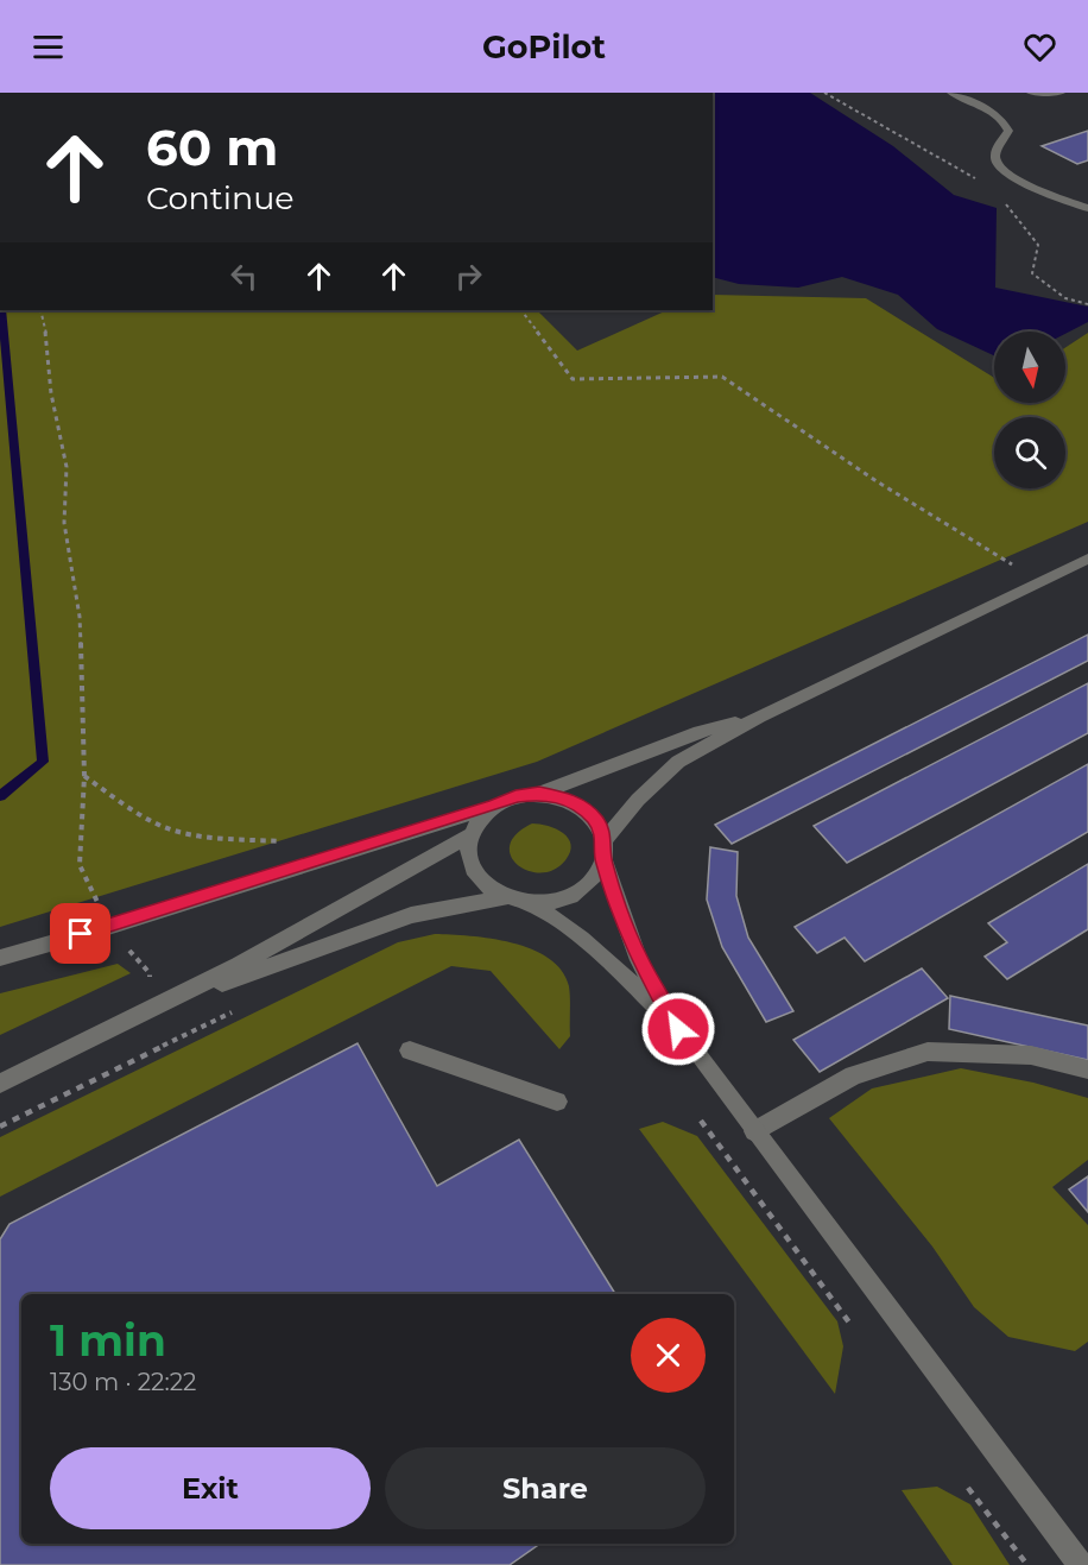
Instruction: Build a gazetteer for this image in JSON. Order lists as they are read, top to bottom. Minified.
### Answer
{"north":"bottom","page":{"header":"GoPilot","turn":["60 m","Continue"],"heading":["1 min","130 m · 22:22"],"buttons":["Exit","Share"]}}
